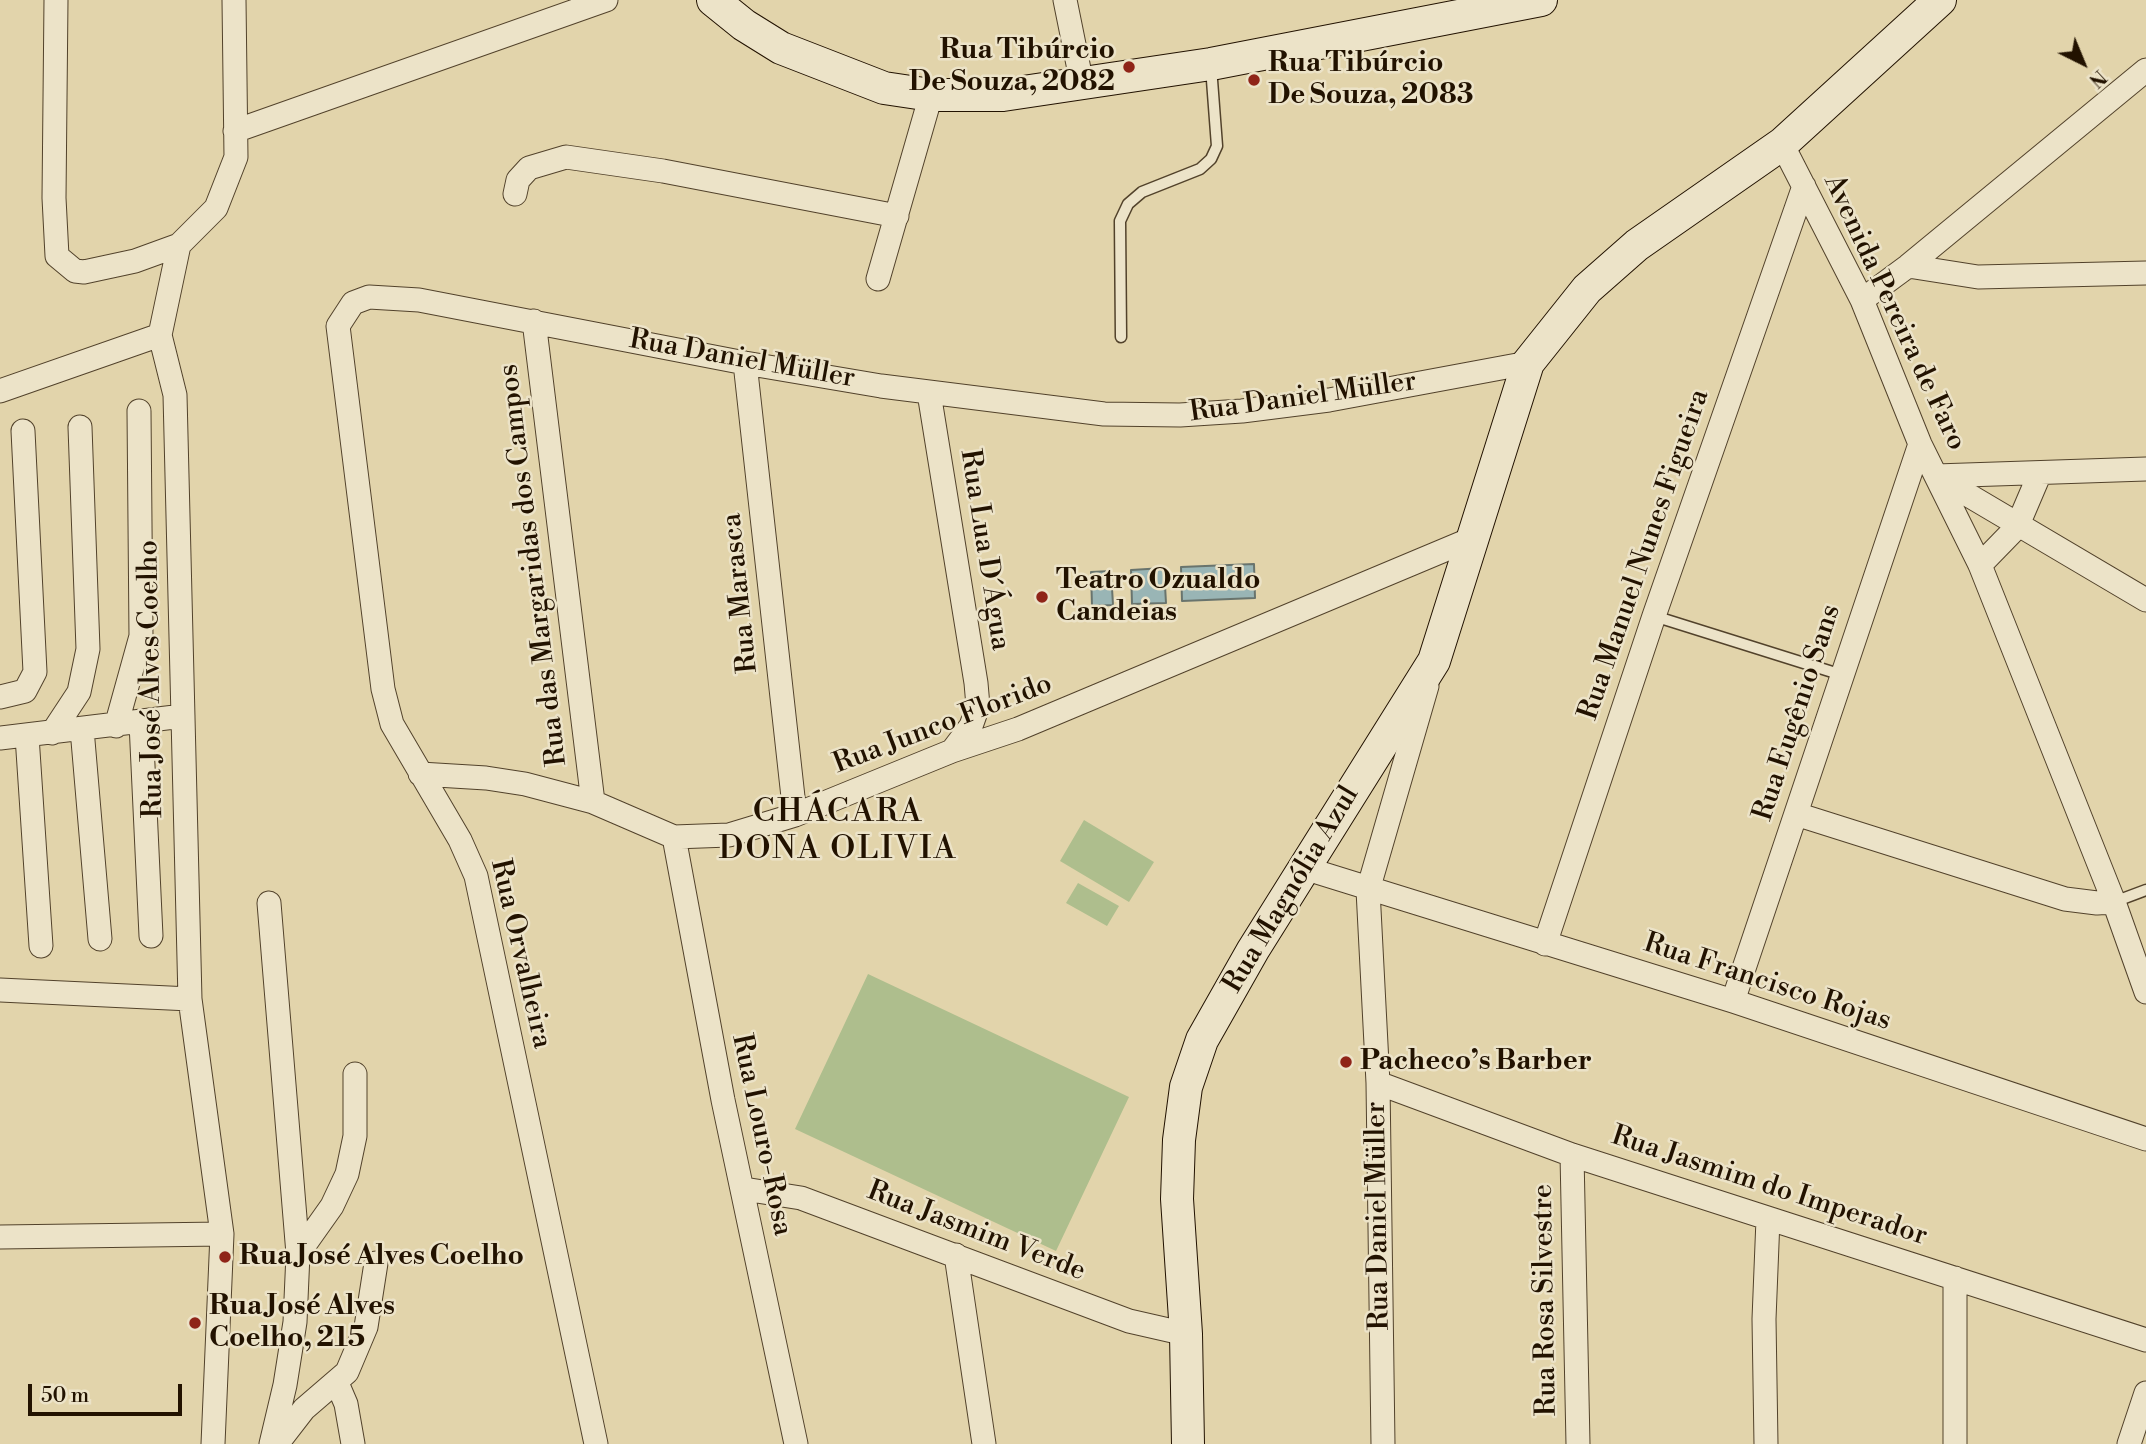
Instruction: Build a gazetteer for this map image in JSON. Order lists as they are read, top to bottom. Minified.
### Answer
{"streets":{"street":["Avenida Pereira de Faro","Rua Daniel Müller","Rua Lua D´Água","Rua Manuel Nunes Figueira","Rua das Margaridas dos Campos","Rua Marasca","Rua José Alves Coelho","Rua Eugênio Sans","Rua Junco Florido","Rua Magnólia Azul","Rua Orvalheira","Rua Francisco Rojas","Rua Louro-Rosa","Rua Jasmim do Imperador","Rua Jasmim Verde","Rua Rosa Silvestre"]},"crossings":[["Avenida Pereira de Faro","Rua Manuel Nunes Figueira"],["Avenida Pereira de Faro","Rua Eugênio Sans"],["Rua Daniel Müller","Rua Lua D´Água"],["Rua Daniel Müller","Rua das Margaridas dos Campos"],["Rua Daniel Müller","Rua Marasca"],["Rua Daniel Müller","Rua Magnólia Azul"],["Rua Daniel Müller","Rua Orvalheira"],["Rua Daniel Müller","Rua Francisco Rojas"],["Rua Daniel Müller","Rua Jasmim do Imperador"],["Rua Lua D´Água","Rua Junco Florido"],["Rua Manuel Nunes Figueira","Rua Francisco Rojas"],["Rua das Margaridas dos Campos","Rua Junco Florido"],["Rua Marasca","Rua Junco Florido"],["Rua Eugênio Sans","Rua Francisco Rojas"],["Rua Junco Florido","Rua Magnólia Azul"],["Rua Junco Florido","Rua Orvalheira"],["Rua Junco Florido","Rua Louro-Rosa"],["Rua Magnólia Azul","Rua Francisco Rojas"],["Rua Magnólia Azul","Rua Jasmim Verde"],["Rua Louro-Rosa","Rua Jasmim Verde"],["Rua Jasmim do Imperador","Rua Rosa Silvestre"]],"districts":["CHÁCARA DONA OLIVIA"],"places":["Rua Tibúrcio De Souza, 2082","Rua Tibúrcio De Souza, 2083","Teatro Ozualdo Candeias","Pacheco’s Barber","Rua José Alves Coelho","Rua José Alves Coelho, 215"],"scale_bar":"50 m","north":"bottom right"}
